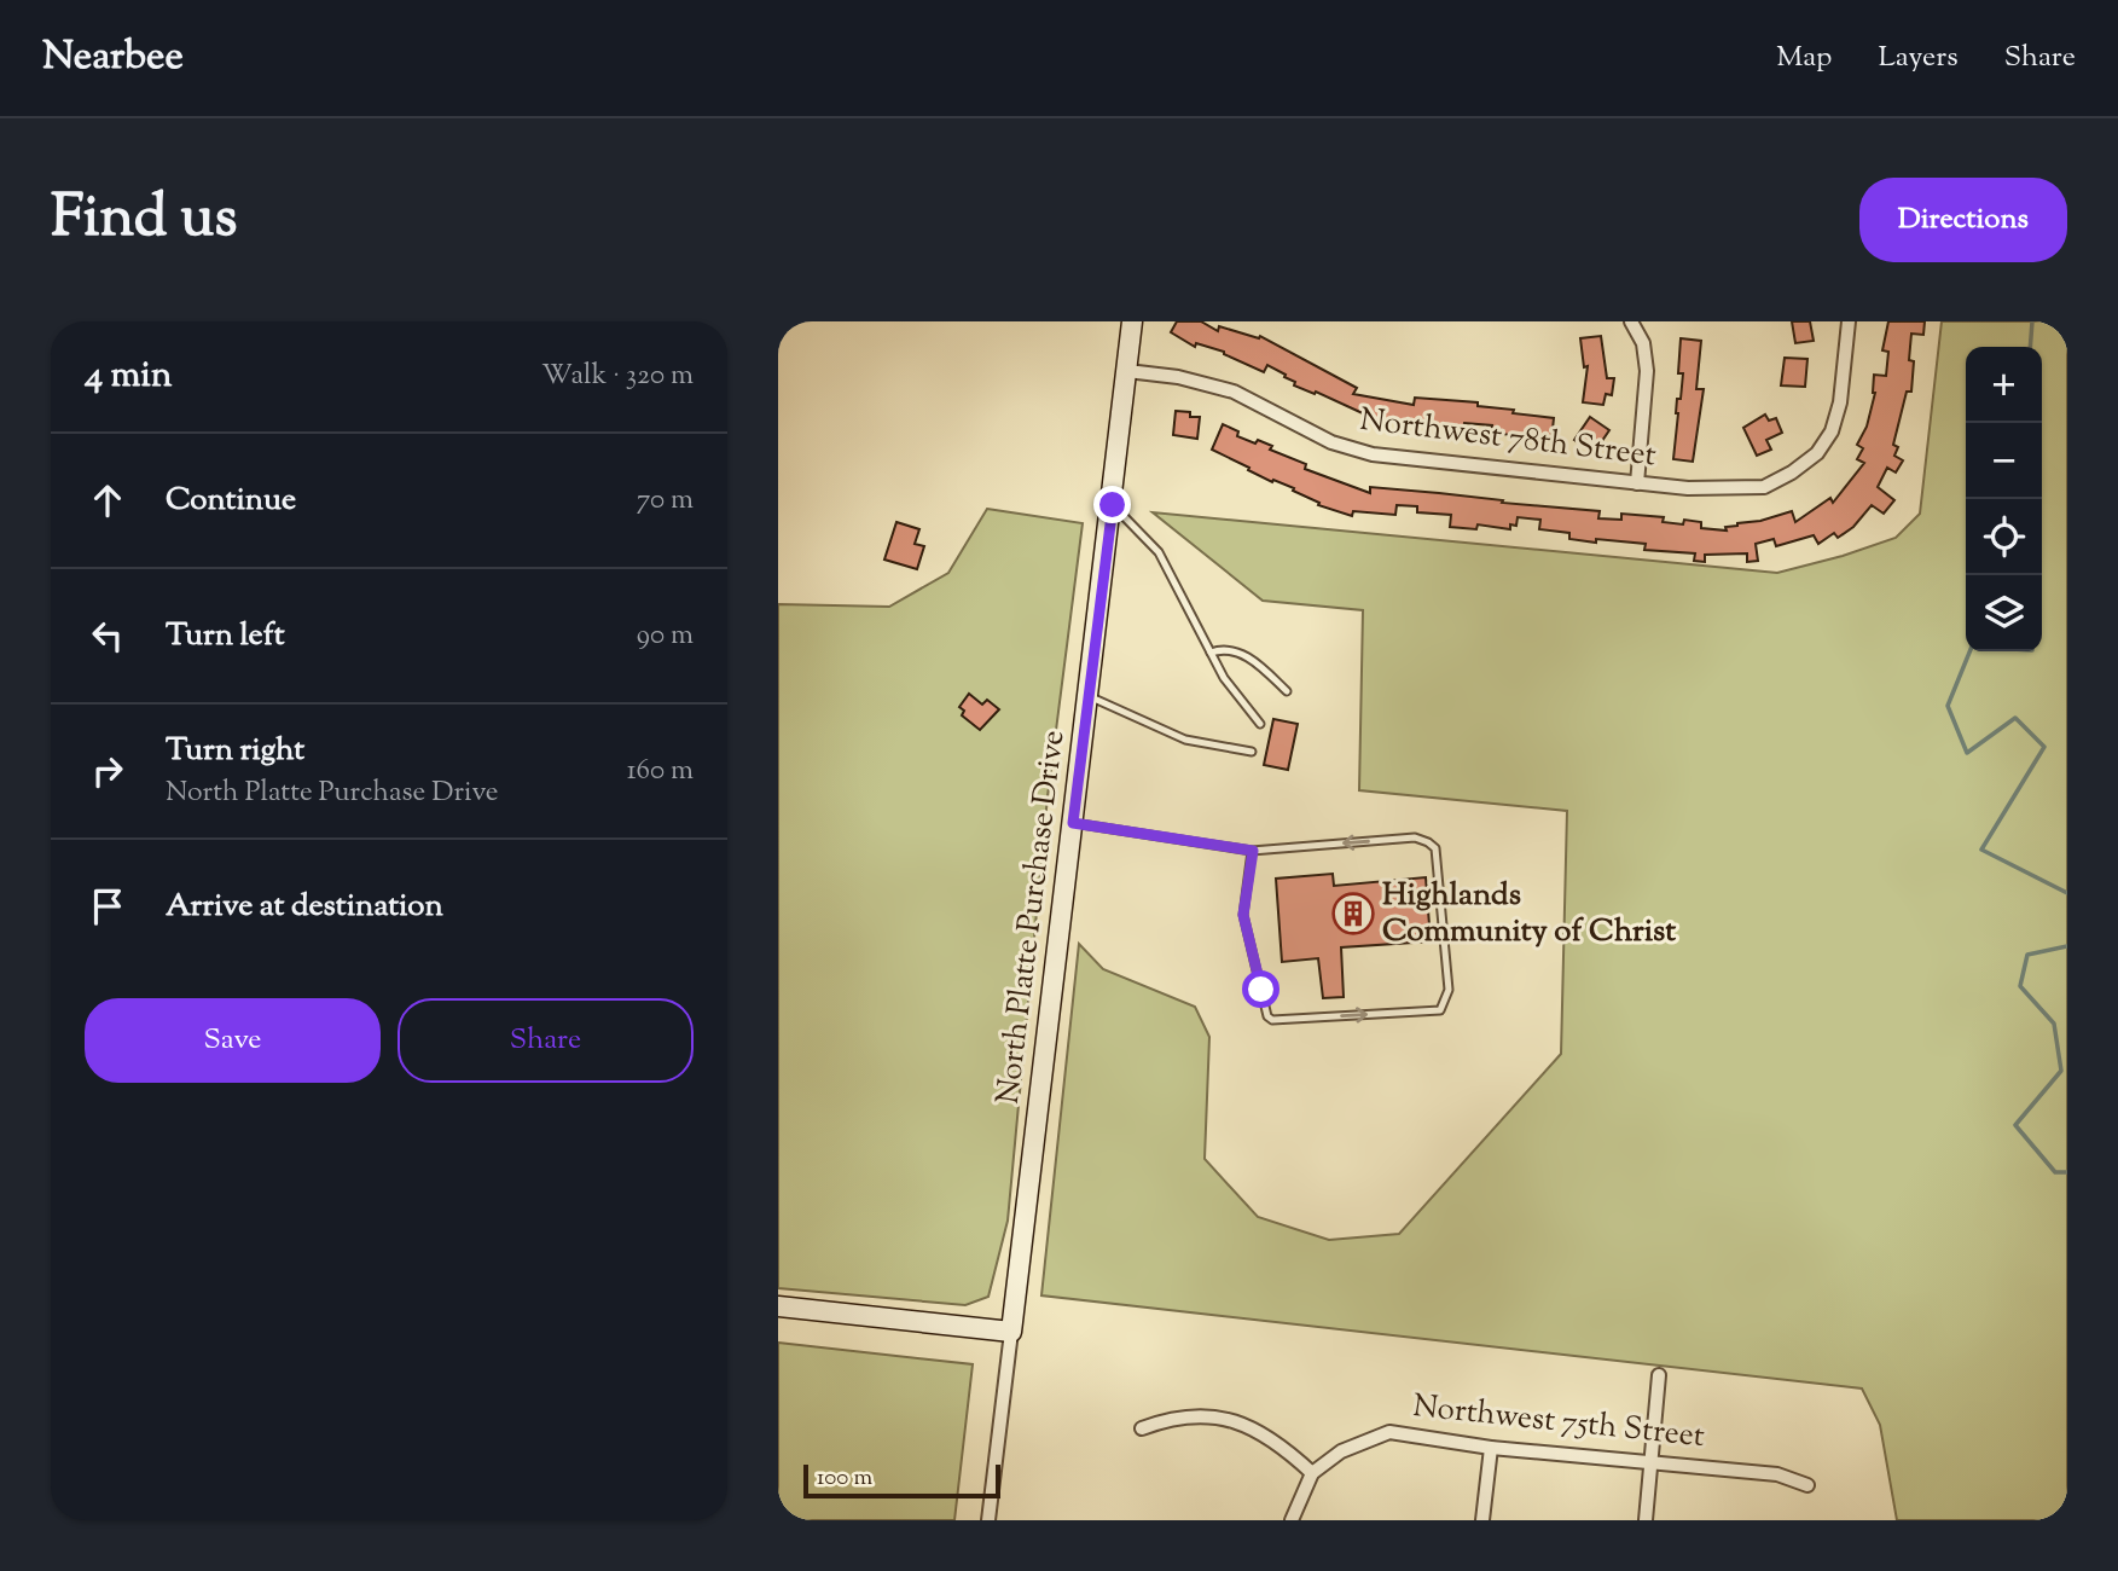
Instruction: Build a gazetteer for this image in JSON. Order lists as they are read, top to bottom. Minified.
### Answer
{"streets":{"street":["Northwest 78th Street","North Platte Purchase Drive","Northwest 75th Street"]},"crossings":[["Northwest 78th Street","North Platte Purchase Drive"]],"places":{"building":["Highlands Community of Christ"]},"scale_bar":"100 m","page":{"header":"Nearbee","nav":["Map","Layers","Share"],"title":"Find us","buttons":["Directions",["Save","Share"]],"heading":["4 min","Walk · 320 m"],"map_buttons":["+","−"],"list":[["Continue","70 m"],["Turn left","90 m"],["Turn right","North Platte Purchase Drive","160 m"],"Arrive at destination"],"scale":"100 m"}}
